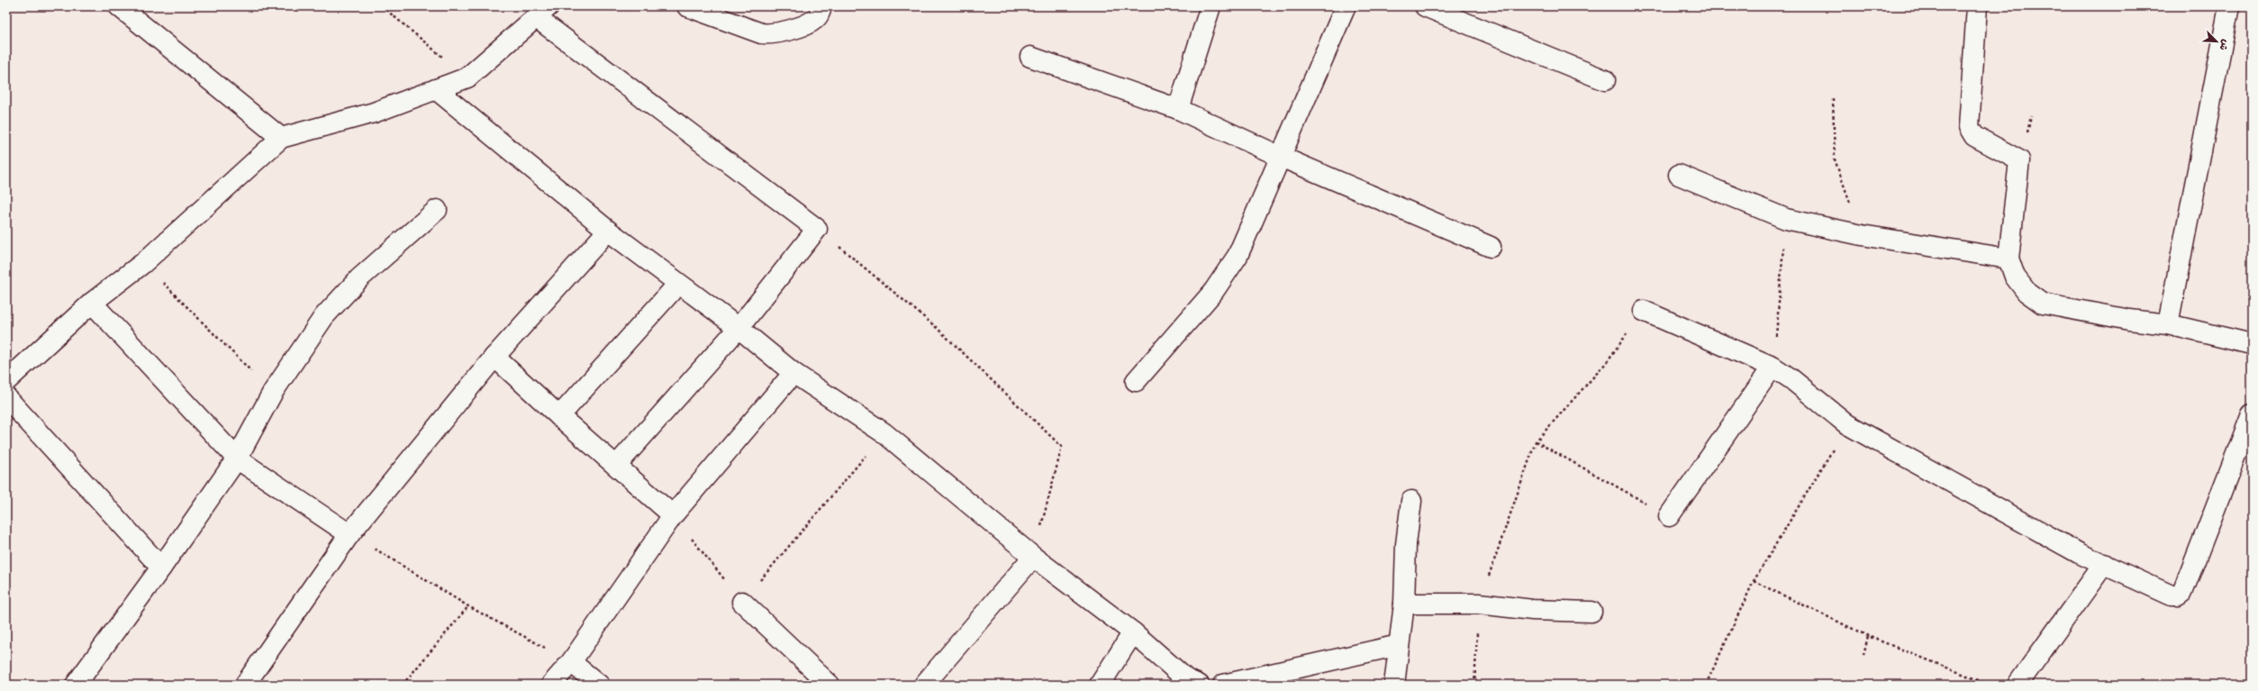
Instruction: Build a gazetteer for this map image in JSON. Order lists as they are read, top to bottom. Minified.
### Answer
{"north":"bottom right"}
